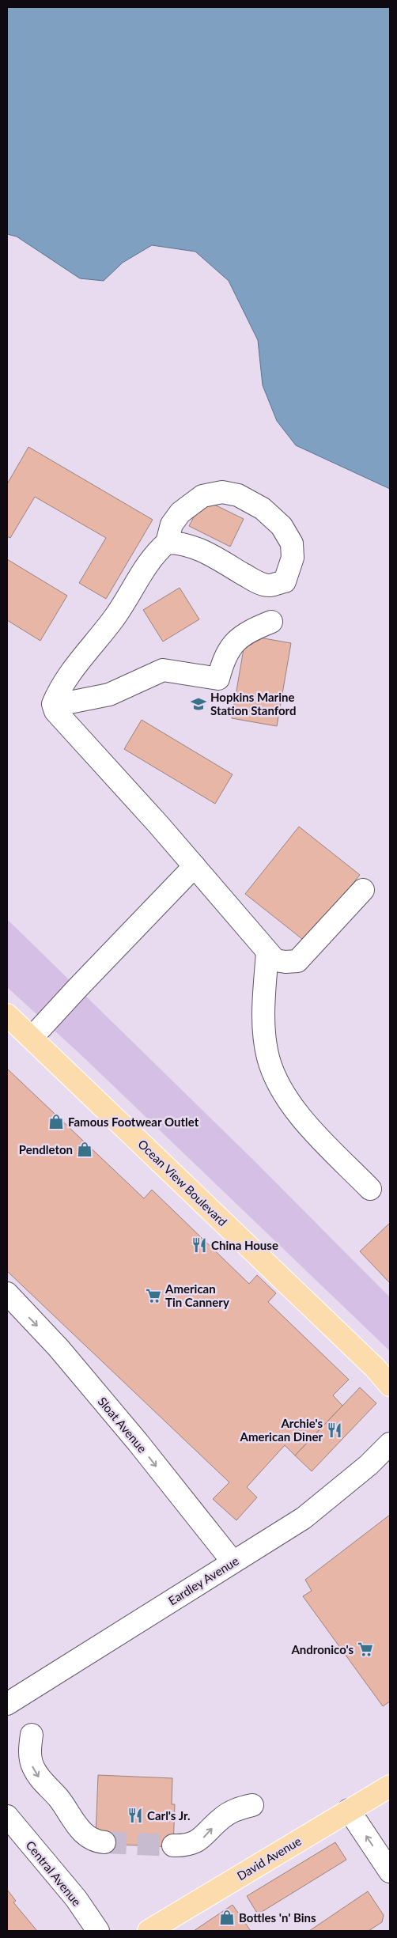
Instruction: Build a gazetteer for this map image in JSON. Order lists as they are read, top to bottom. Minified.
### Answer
{"streets":{"main road":["Ocean View Boulevard","David Avenue"],"street":["Sloat Avenue","Eardley Avenue","Central Avenue"]},"crossings":[["Sloat Avenue","Eardley Avenue"]],"one_way":["Sloat Avenue"],"places":{"school or university":["Hopkins Marine Station Stanford"],"shop":["Famous Footwear Outlet","Pendleton","Bottles 'n' Bins"],"restaurant":["China House","Archie's American Diner","Carl's Jr."],"supermarket":["American Tin Cannery","Andronico's"]}}
